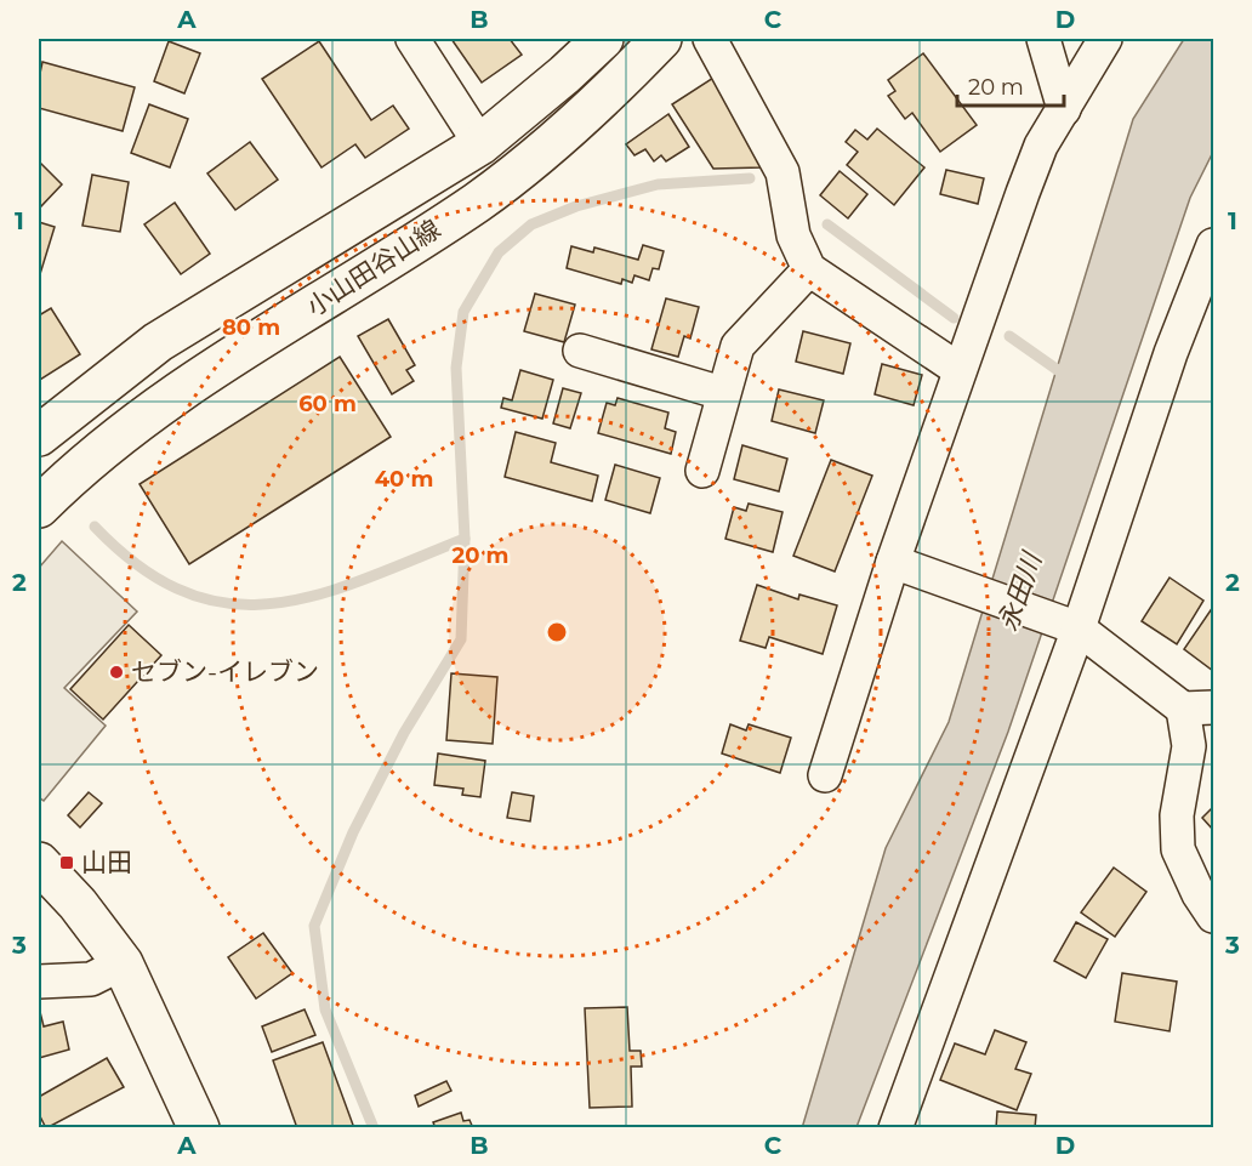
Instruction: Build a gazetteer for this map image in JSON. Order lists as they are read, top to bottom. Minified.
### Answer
{"streets":{"main road":["小山田谷山線"]},"water":["永田川"],"places":{"other":["セブン-イレブン"],"transit":["山田"]},"scale_bar":"20 m","grid":{"columns":["A","B","C","D"],"rows":["1","2","3"]},"rings":["80 m","60 m","40 m","20 m"]}
